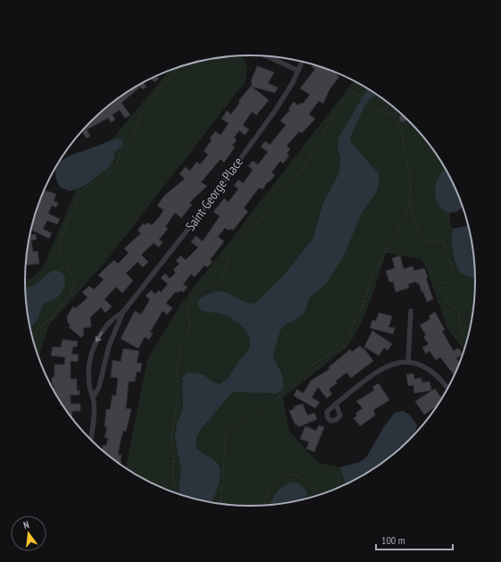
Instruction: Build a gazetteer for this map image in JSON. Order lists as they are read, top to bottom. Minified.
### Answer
{"streets":{"street":["Saint George Place"]},"scale_bar":"100 m","north":"top"}
